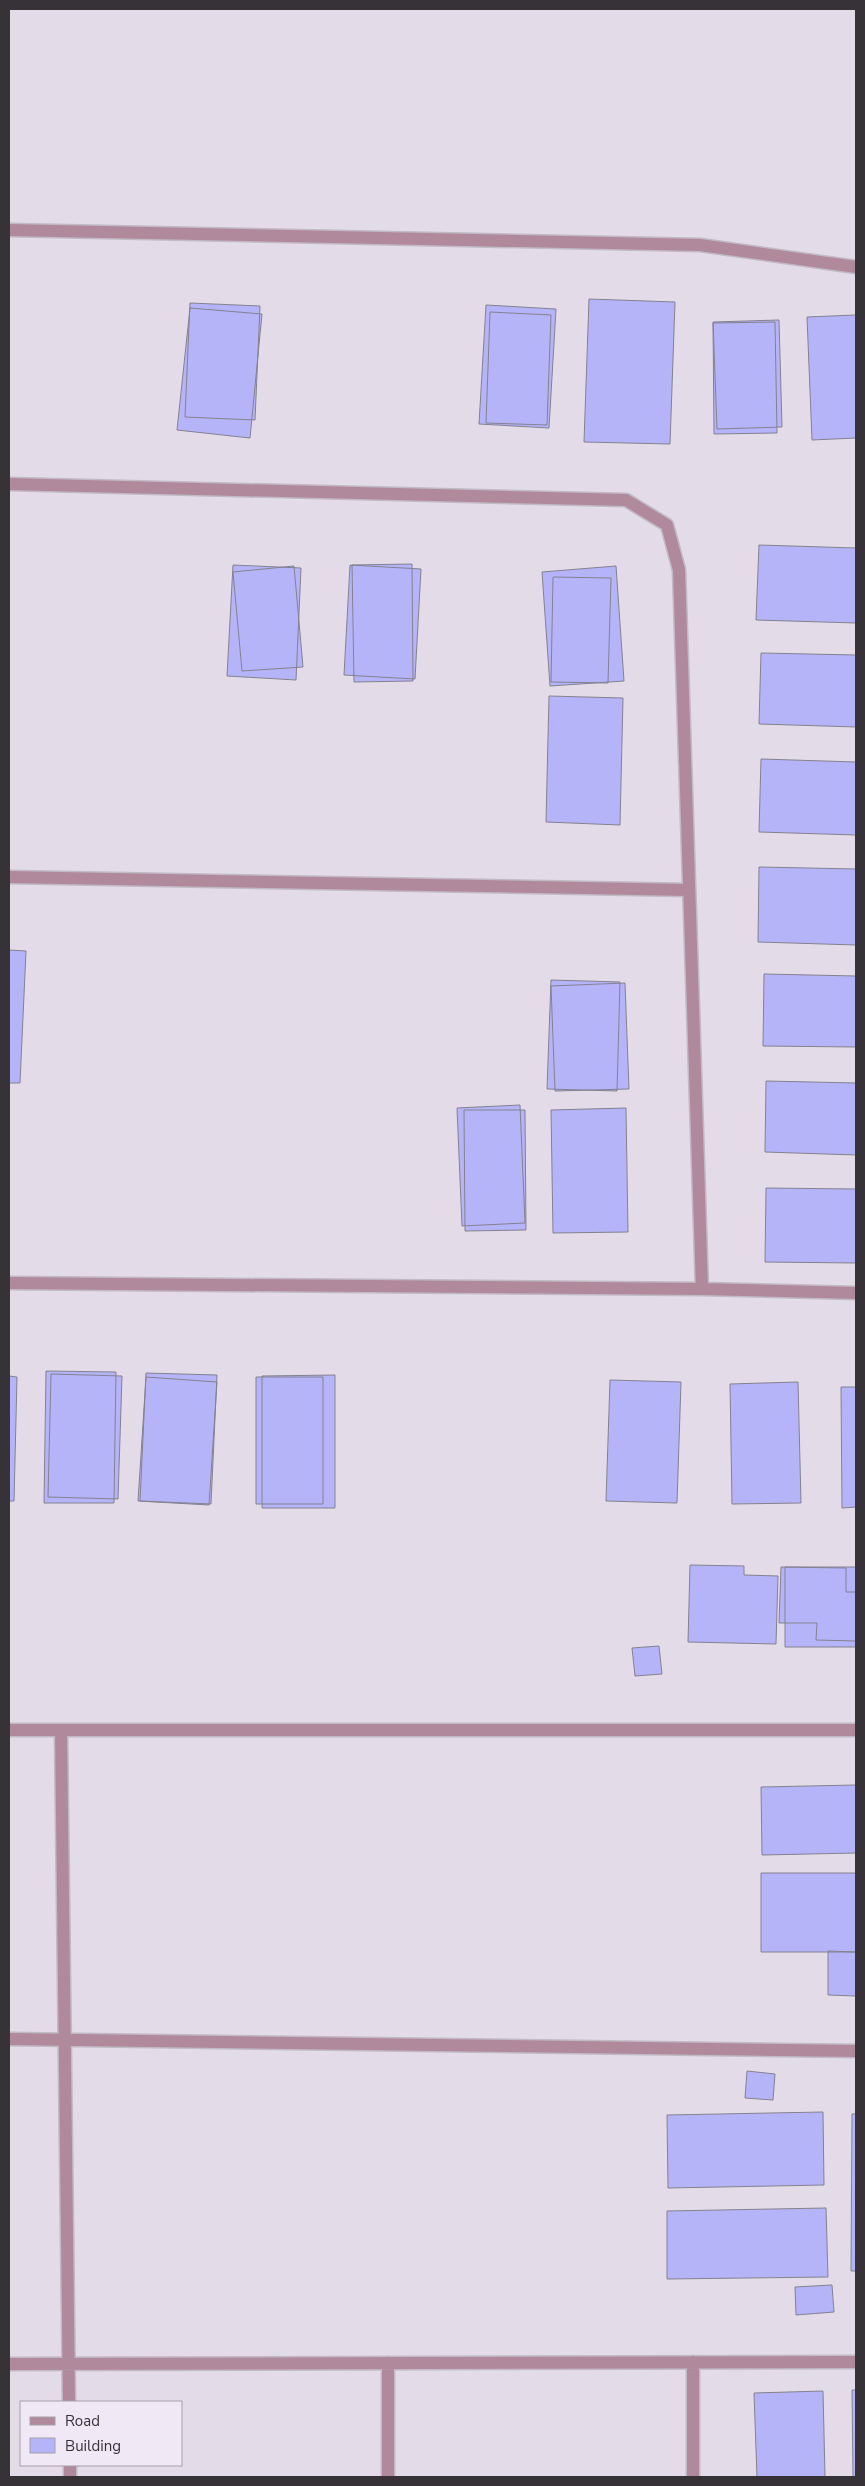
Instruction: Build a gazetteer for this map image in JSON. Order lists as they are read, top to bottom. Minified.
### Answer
{"legend":["Road","Building"]}
